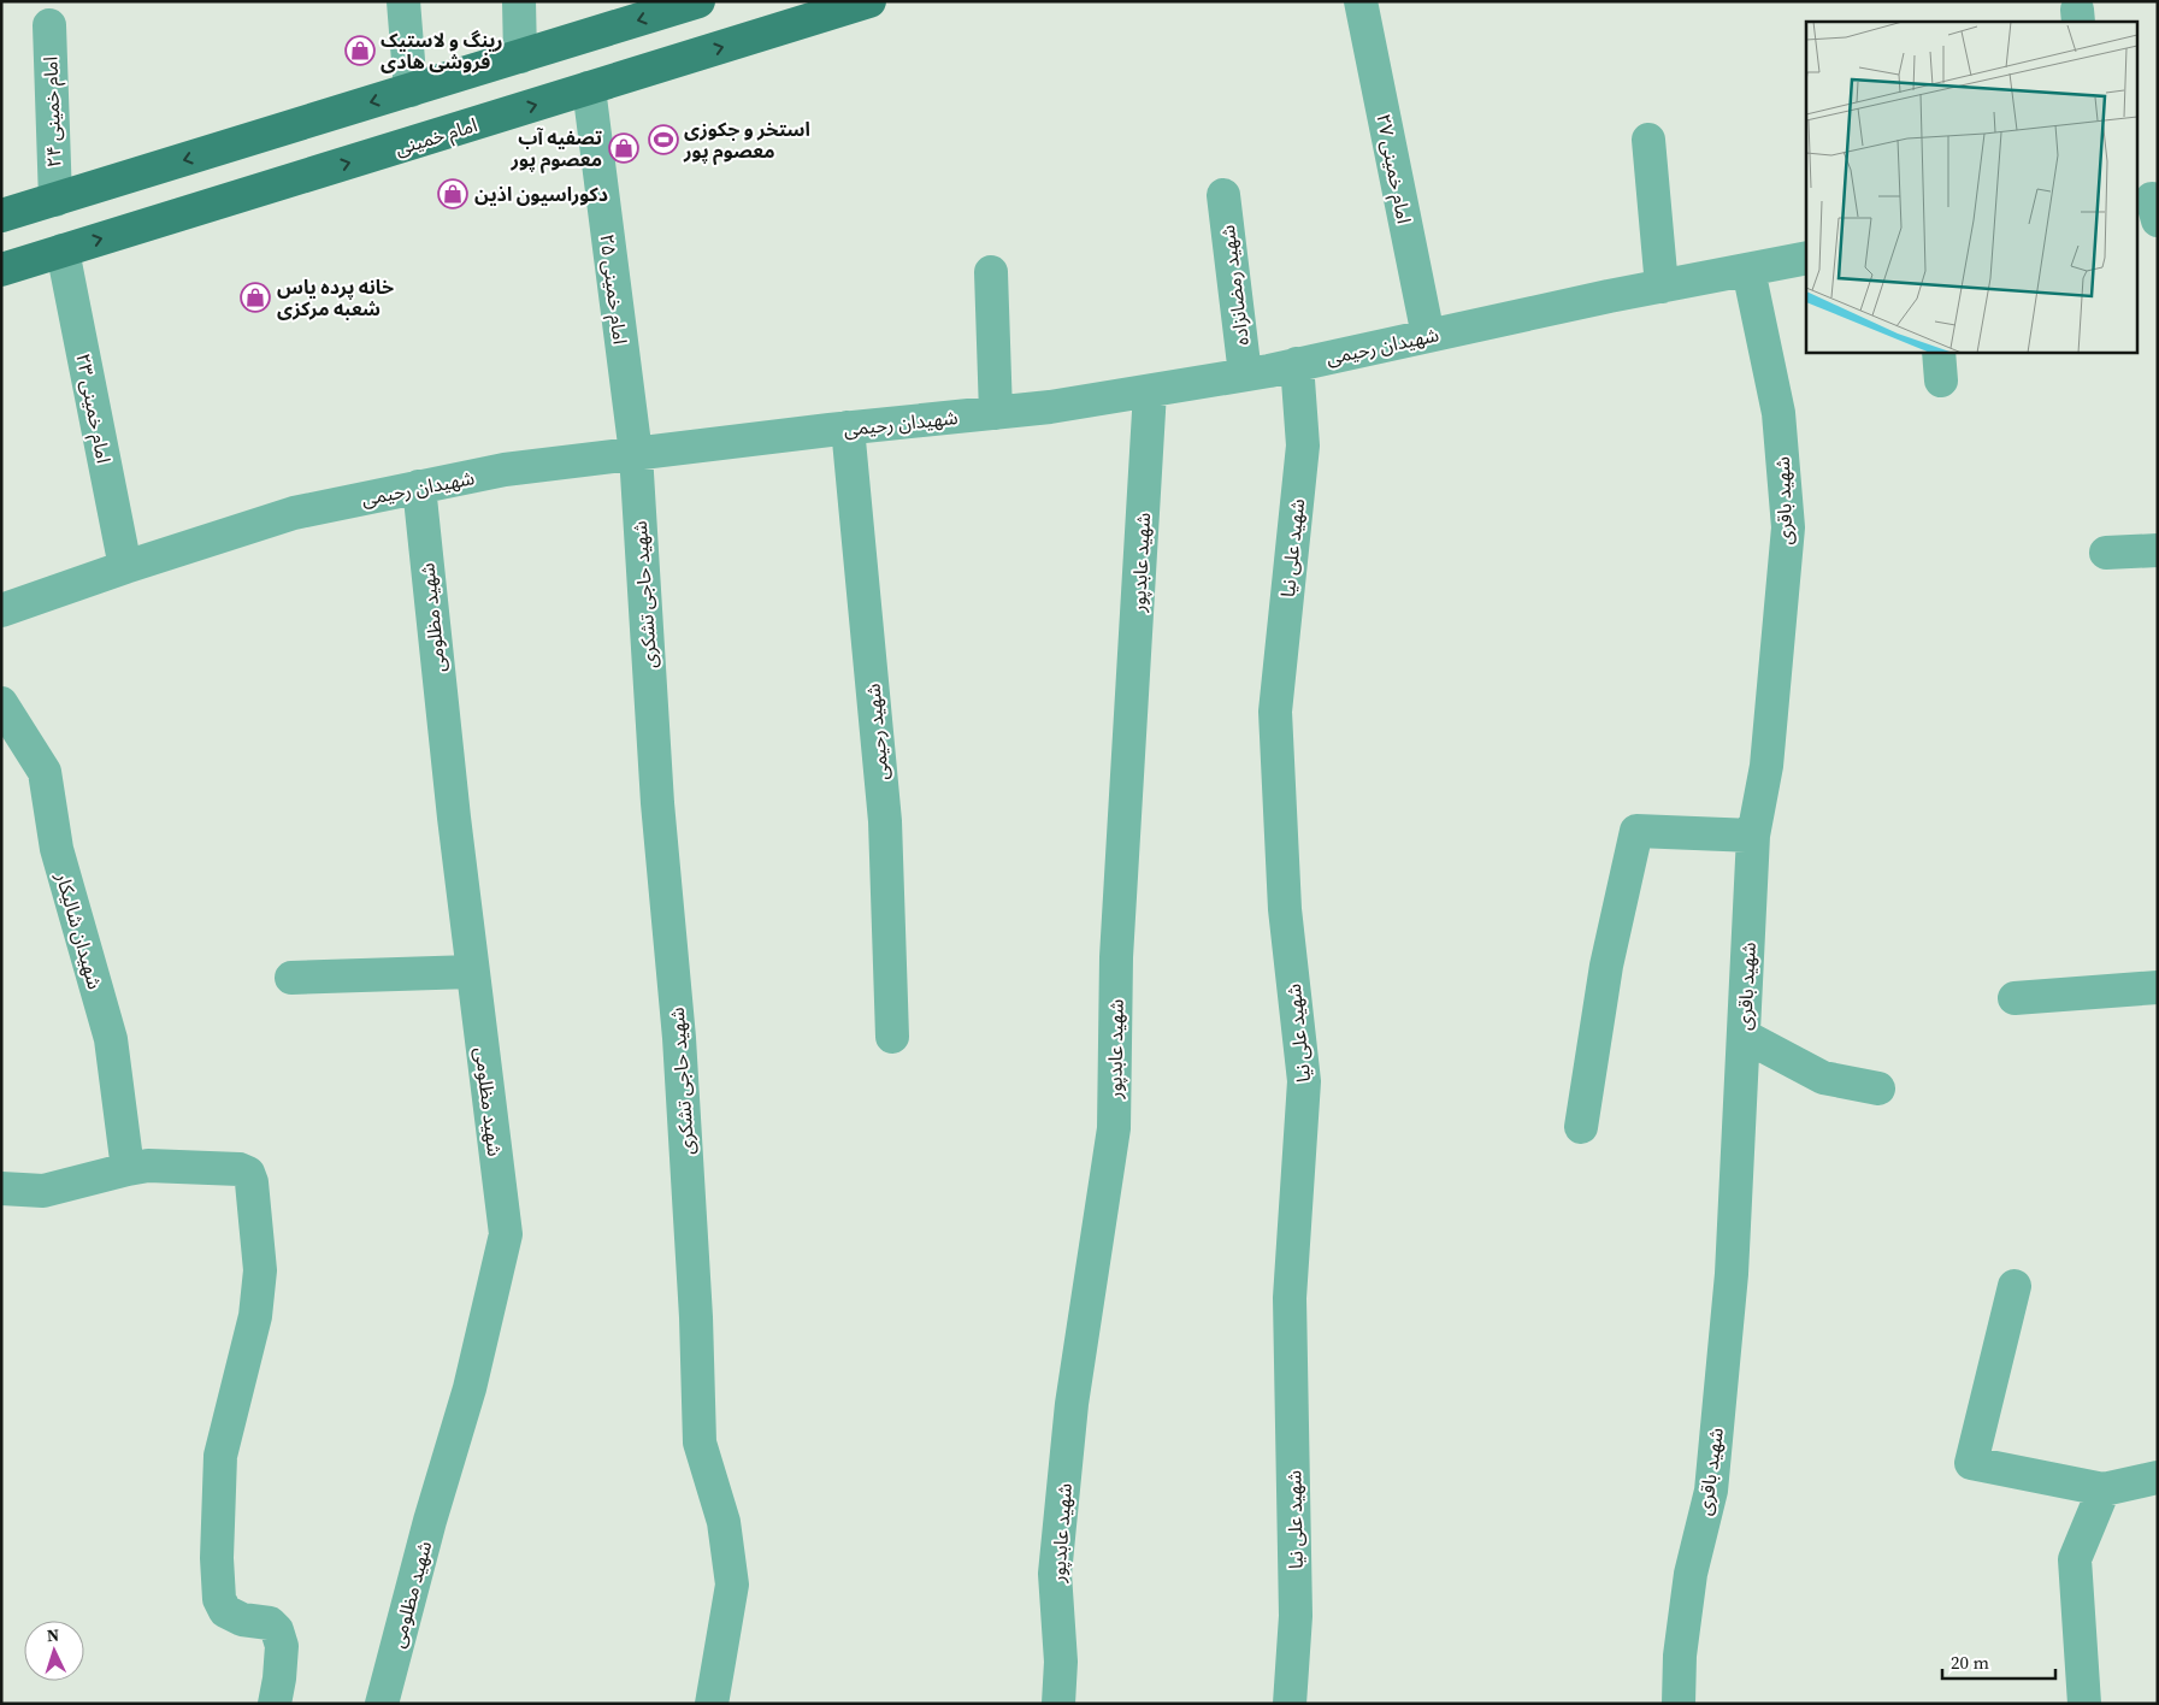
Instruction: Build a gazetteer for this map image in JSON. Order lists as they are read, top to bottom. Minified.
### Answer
{"streets":{"main road":["امام خمینی"],"street":["امام خمینی ۲۴","امام خمینی ۲۷","شهید رمضانزاده","امام خمینی ۲۵","شهیدان رحیمی","امام خمینی ۲۳","شهید باقری","شهید علی نیا","شهید عابدپور","شهید حاجی تشکری","شهید مظلومی","شهید رحیمی","شهیدان شالیکار"]},"crossings":[["امام خمینی","امام خمینی ۲۵"],["امام خمینی","امام خمینی ۲۳"],["امام خمینی ۲۷","شهیدان رحیمی"],["شهید رمضانزاده","شهیدان رحیمی"],["امام خمینی ۲۵","شهیدان رحیمی"],["امام خمینی ۲۵","شهید حاجی تشکری"],["شهیدان رحیمی","امام خمینی ۲۳"],["شهیدان رحیمی","شهید باقری"],["شهیدان رحیمی","شهید علی نیا"],["شهیدان رحیمی","شهید عابدپور"],["شهیدان رحیمی","شهید حاجی تشکری"],["شهیدان رحیمی","شهید مظلومی"],["شهیدان رحیمی","شهید رحیمی"]],"places":{"shop":["رینگ و لاستیک فروشی هادی","تصفیه آب معصوم پور","دکوراسیون اذین","خانه پرده یاس شعبه مرکزی"],"sports":["استخر و جکوزی معصوم پور"]},"scale_bar":"20 m","north":"top"}
